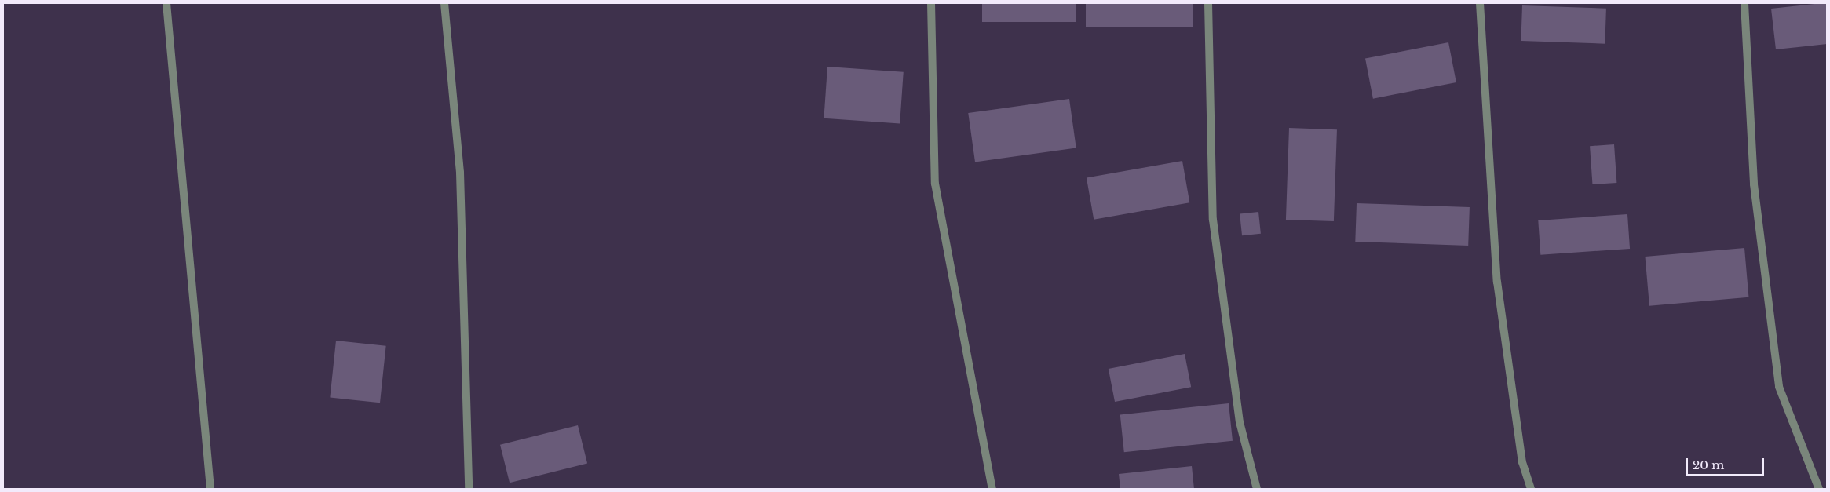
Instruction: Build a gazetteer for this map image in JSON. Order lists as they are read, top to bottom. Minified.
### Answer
{"scale_bar":"20 m"}
